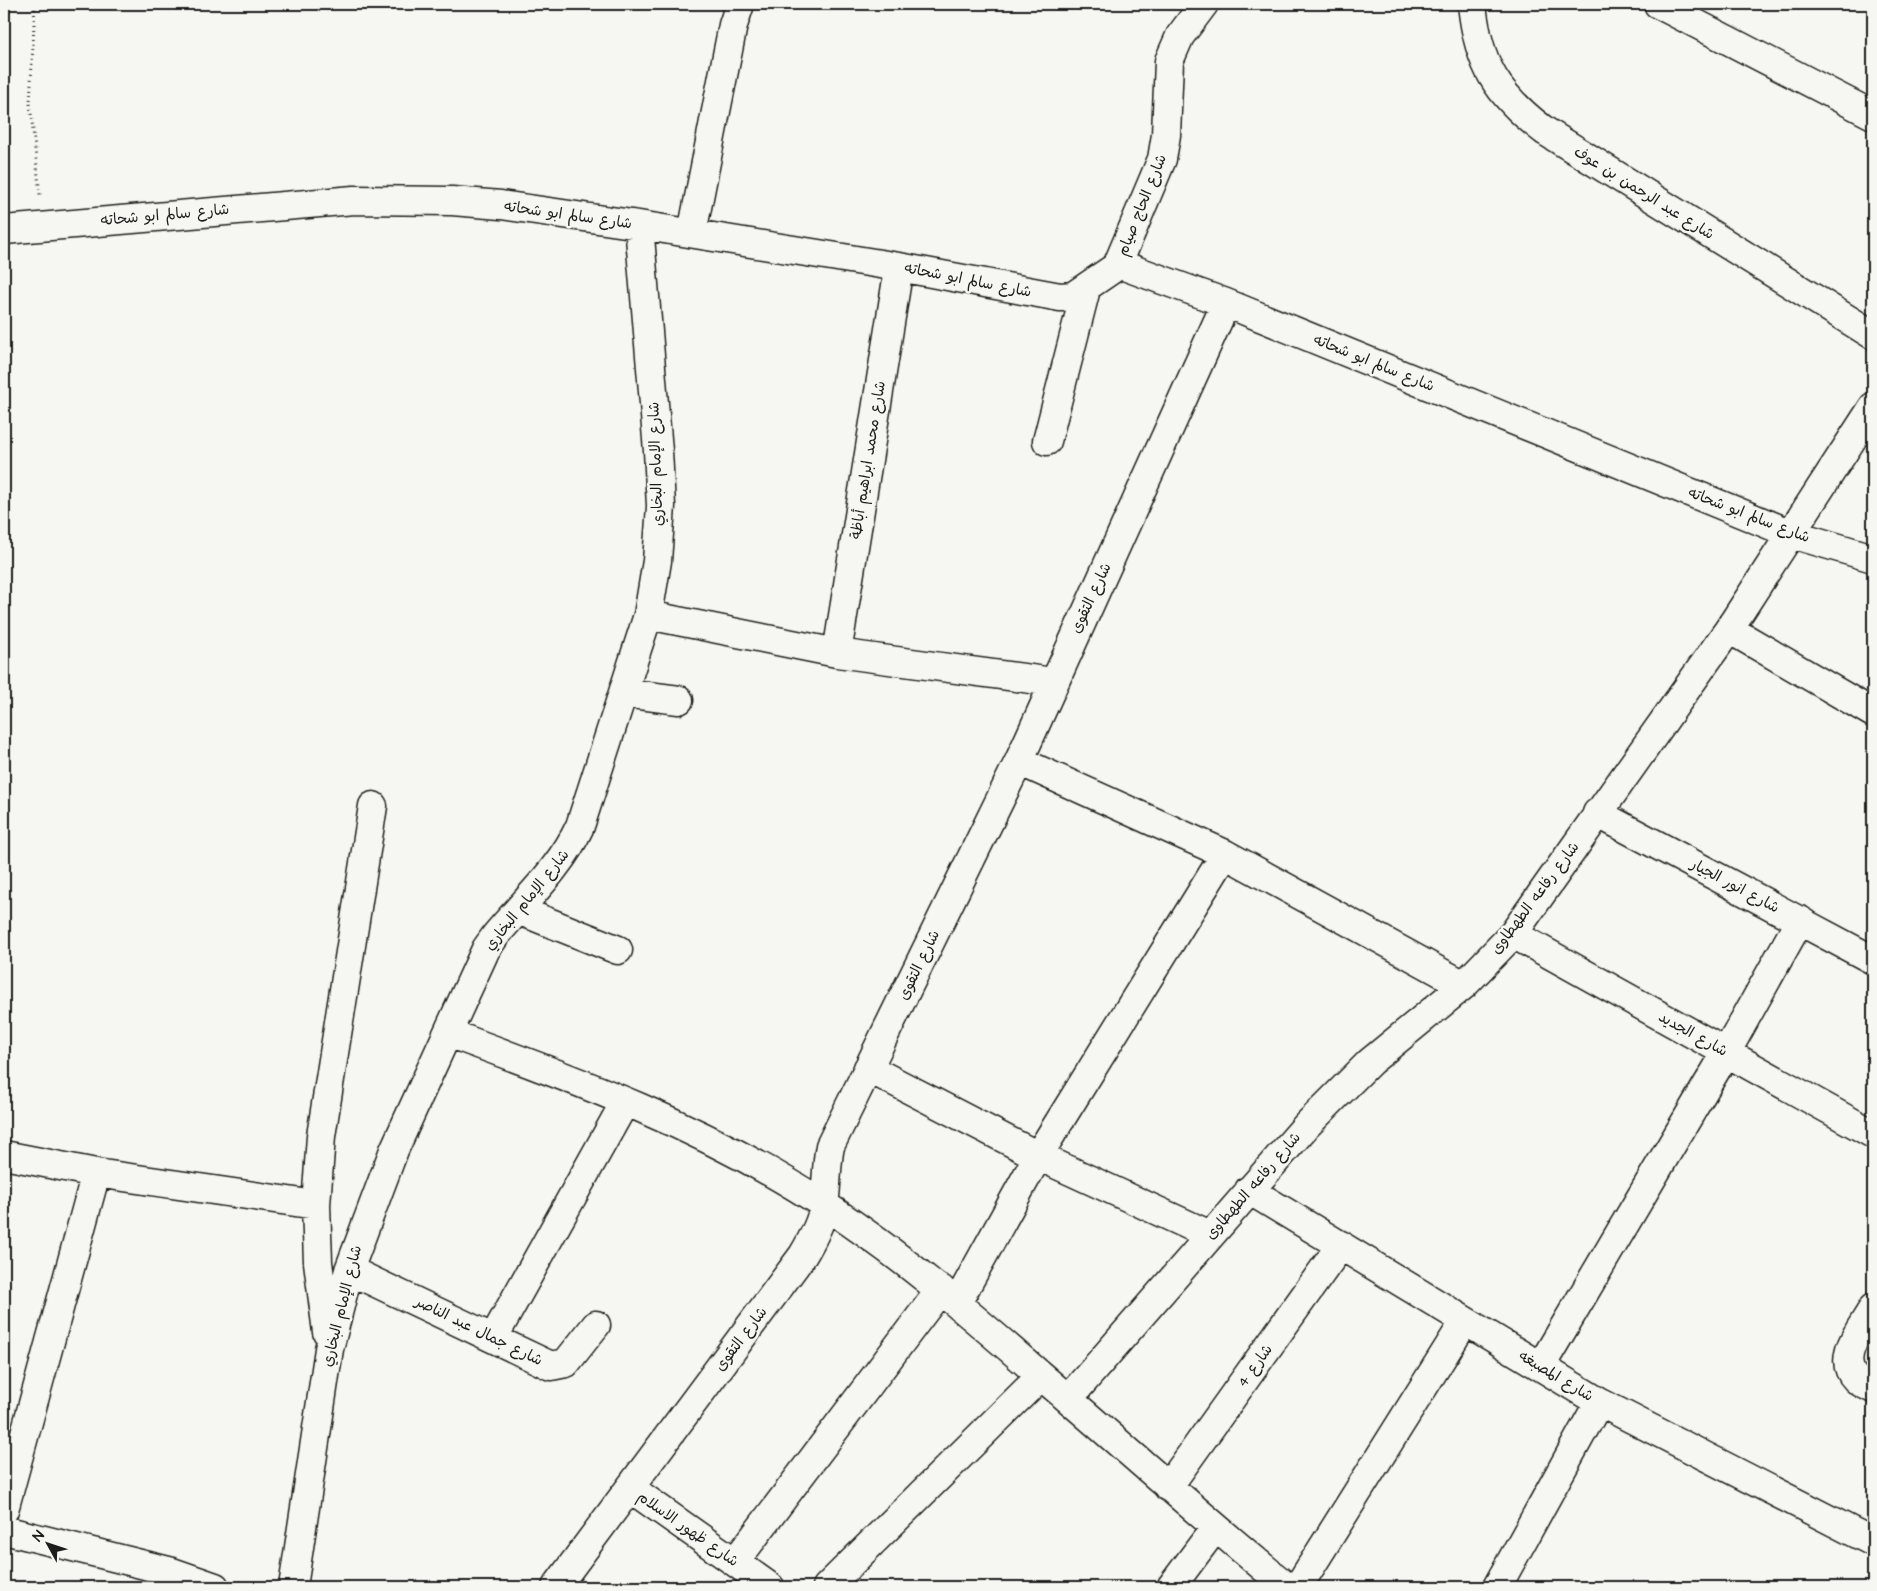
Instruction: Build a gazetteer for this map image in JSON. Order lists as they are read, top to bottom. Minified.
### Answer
{"streets":{"street":["شارع عبد الرحمن بن عوف","شارع الحاج صيام","شارع سالم ابو شحاته","شارع محمد ابراهيم أباظة","شارع الإمام البخاري","شارع التقوى","شارع انور الجيار","شارع رفاعه الطهطاوى","شارع الجديد","شارع جمال عبد الناصر","شارع 4","شارع المصبغه","شارع ظهور الاسلام"]},"crossings":[["شارع الحاج صيام","شارع سالم ابو شحاته"],["شارع سالم ابو شحاته","شارع محمد ابراهيم أباظة"],["شارع سالم ابو شحاته","شارع الإمام البخاري"],["شارع سالم ابو شحاته","شارع التقوى"],["شارع سالم ابو شحاته","شارع رفاعه الطهطاوى"],["شارع الإمام البخاري","شارع جمال عبد الناصر"],["شارع التقوى","شارع ظهور الاسلام"],["شارع انور الجيار","شارع رفاعه الطهطاوى"],["شارع رفاعه الطهطاوى","شارع الجديد"],["شارع رفاعه الطهطاوى","شارع المصبغه"],["شارع 4","شارع المصبغه"]],"north":"top left"}
